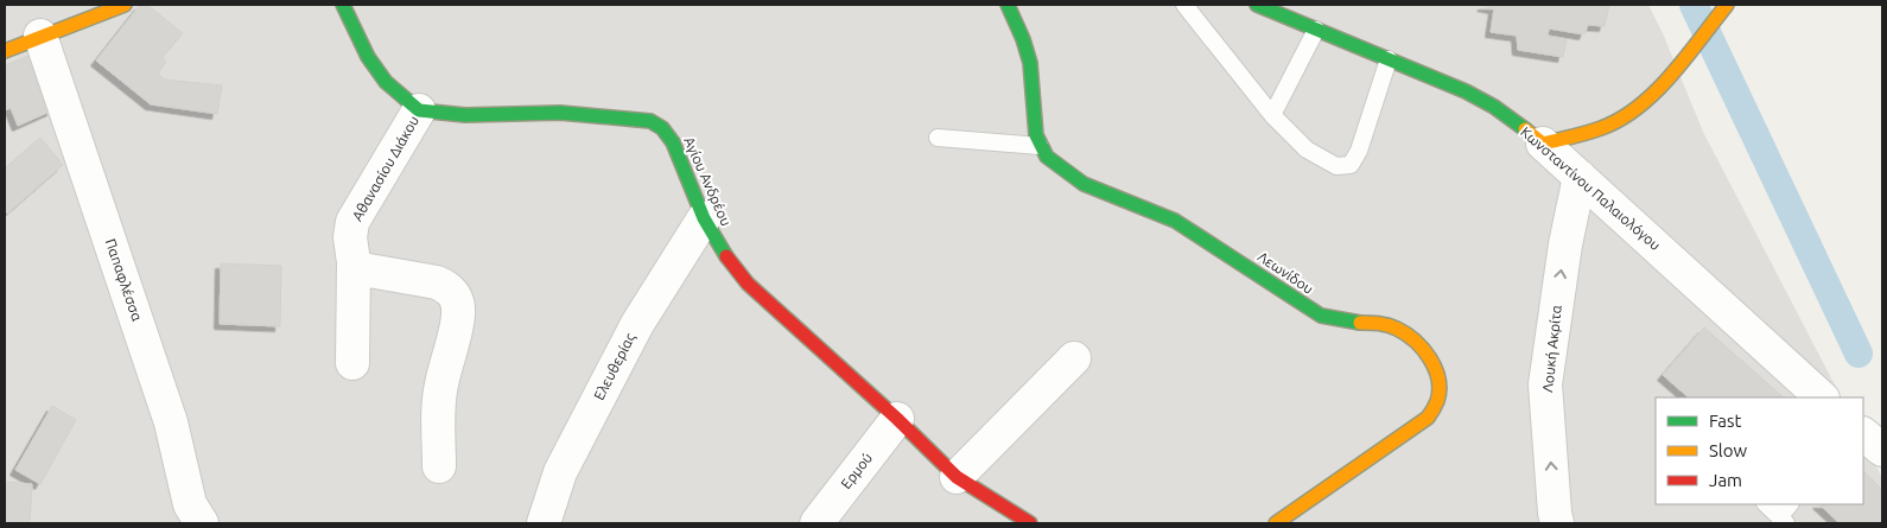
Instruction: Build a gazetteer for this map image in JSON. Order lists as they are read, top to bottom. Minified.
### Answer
{"streets":{"street":["Αθανασίου Διάκου","Αγίου Ανδρέου","Κωνσταντίνου Παλαιολόγου","Λεωνίδου","Παπαφλέσσα","Λουκή Ακρίτα","Ελευθερίας","Ερμού"]},"crossings":[["Αθανασίου Διάκου","Αγίου Ανδρέου"],["Αγίου Ανδρέου","Ελευθερίας"],["Αγίου Ανδρέου","Ερμού"],["Κωνσταντίνου Παλαιολόγου","Λουκή Ακρίτα"]],"one_way":["Λουκή Ακρίτα"],"legend":["Fast","Slow","Jam"]}
